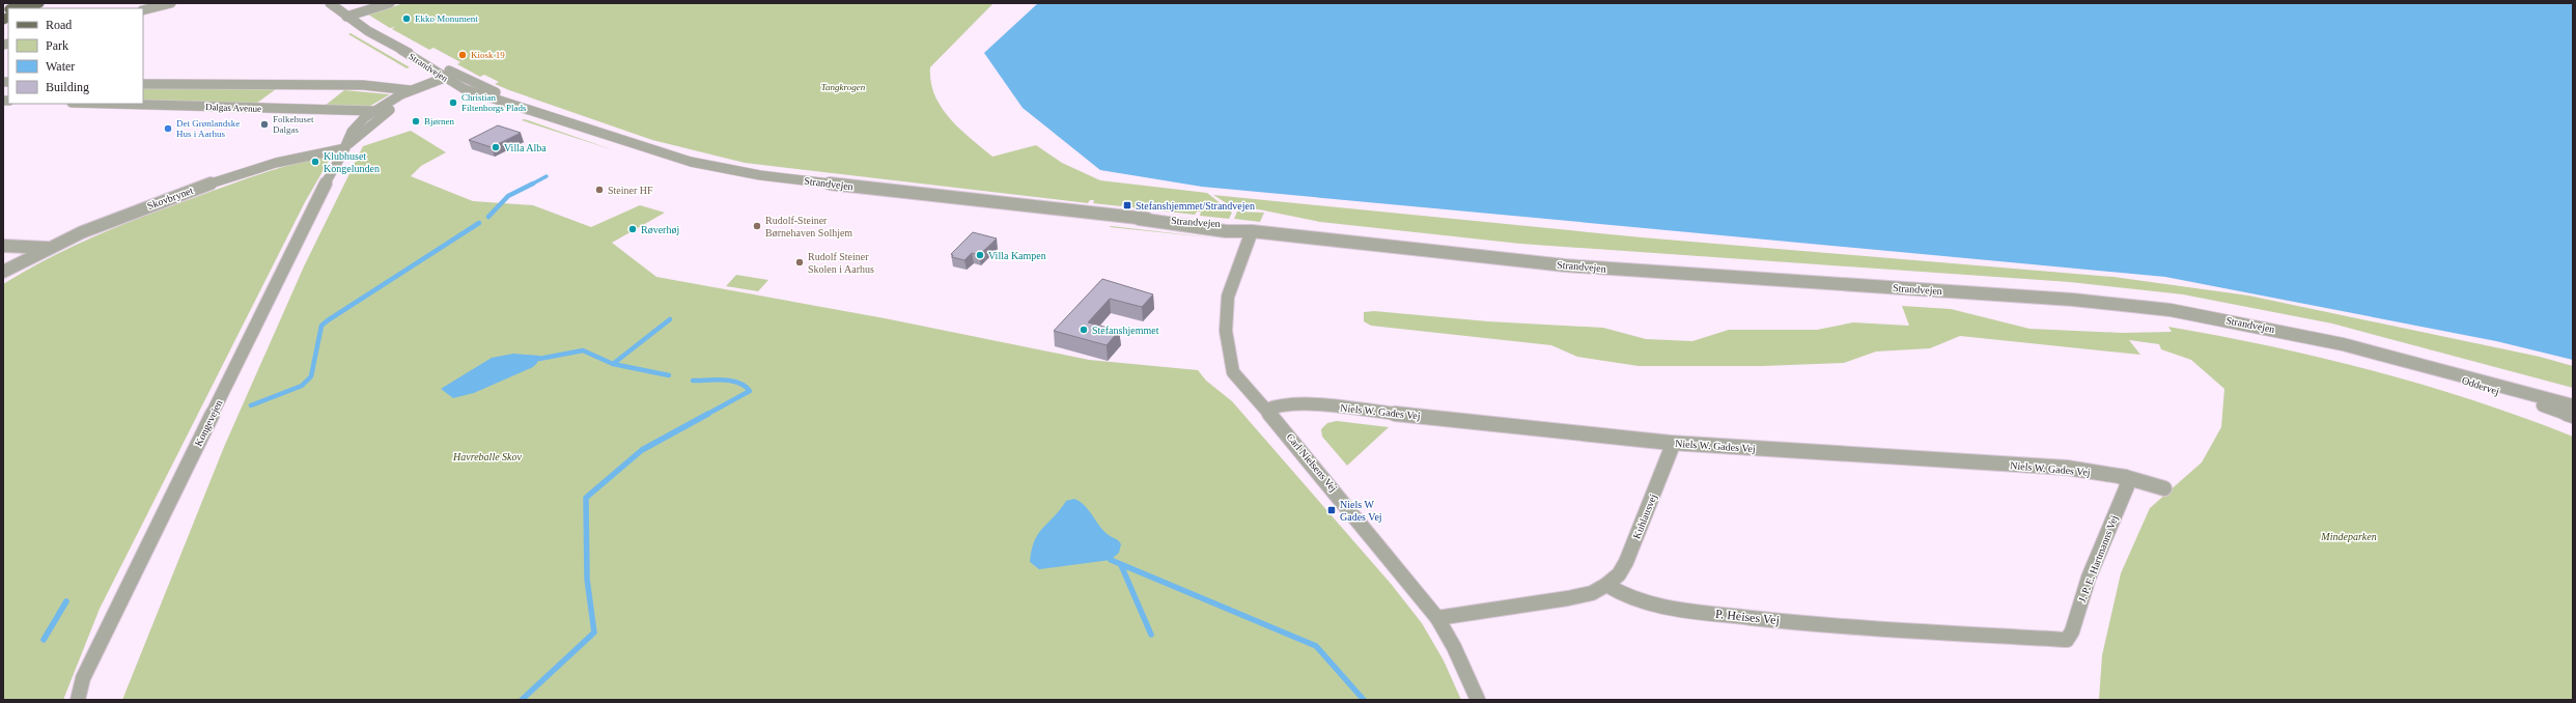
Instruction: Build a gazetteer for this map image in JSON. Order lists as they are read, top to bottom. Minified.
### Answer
{"streets":{"street":["Strandvejen","Dalgas Avenue","Skovbrynet","Oddervej","Niels W. Gades Vej","Kongevejen","Carl Nielsens Vej","Kuhlausvej","J. P. E. Hartmanns Vej","P. Heises Vej"]},"crossings":[["Strandvejen","Oddervej"],["Strandvejen","Carl Nielsens Vej"],["Skovbrynet","Kongevejen"],["Niels W. Gades Vej","Carl Nielsens Vej"],["Niels W. Gades Vej","Kuhlausvej"],["Niels W. Gades Vej","J. P. E. Hartmanns Vej"],["Kuhlausvej","P. Heises Vej"],["J. P. E. Hartmanns Vej","P. Heises Vej"]],"parks":["Tangkrogen","Havreballe Skov","Mindeparken"],"places":{"other":["Ekko Monument","Kiosk 19","Christian Filtenborgs Plads","Bjørnen","Folkehuset Dalgas","Det Grønlandske Hus i Aarhus","Villa Alba","Klubhuset Kongelunden","Steiner HF","Rudolf-Steiner Børnehaven Solhjem","Røverhøj","Villa Kampen","Rudolf Steiner Skolen i Aarhus","Stefanshjemmet"],"transit":["Stefanshjemmet/Strandvejen","Niels W Gades Vej"]},"legend":["Road","Park","Water","Building"]}
